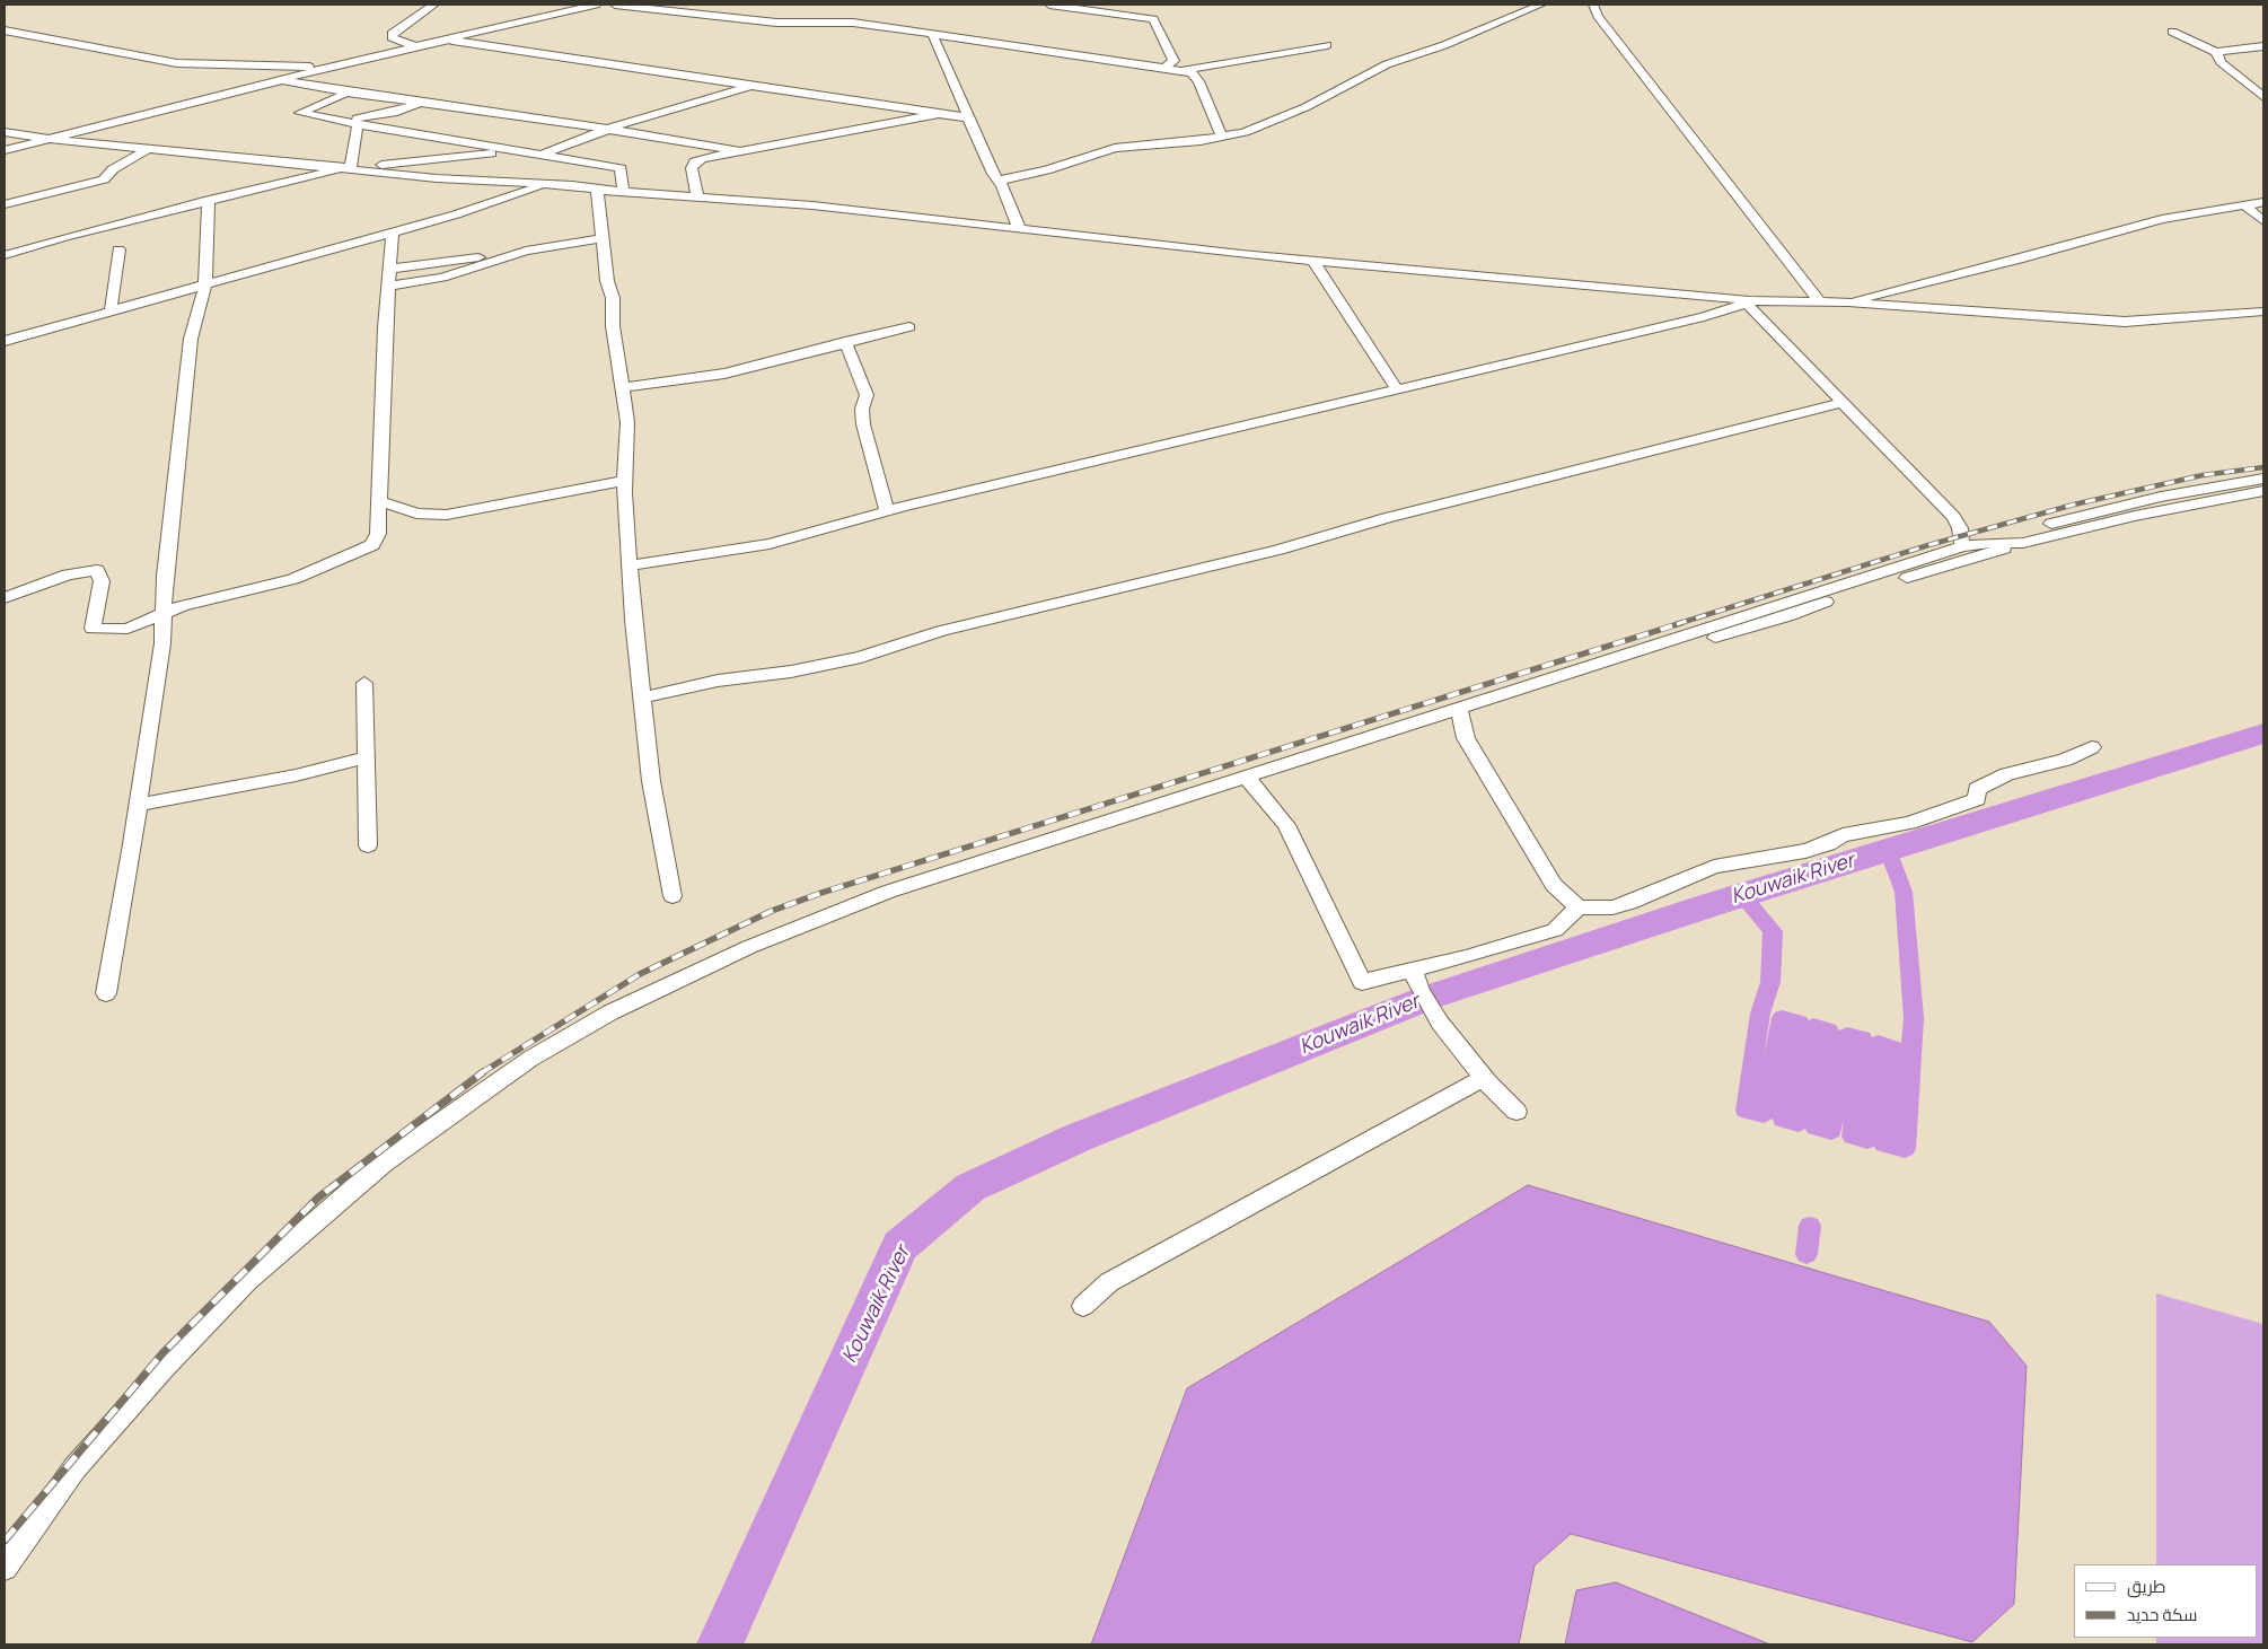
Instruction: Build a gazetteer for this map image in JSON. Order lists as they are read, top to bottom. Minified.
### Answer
{"water":["Kouwaik River"],"legend":["طريق","سكة حديد"]}
